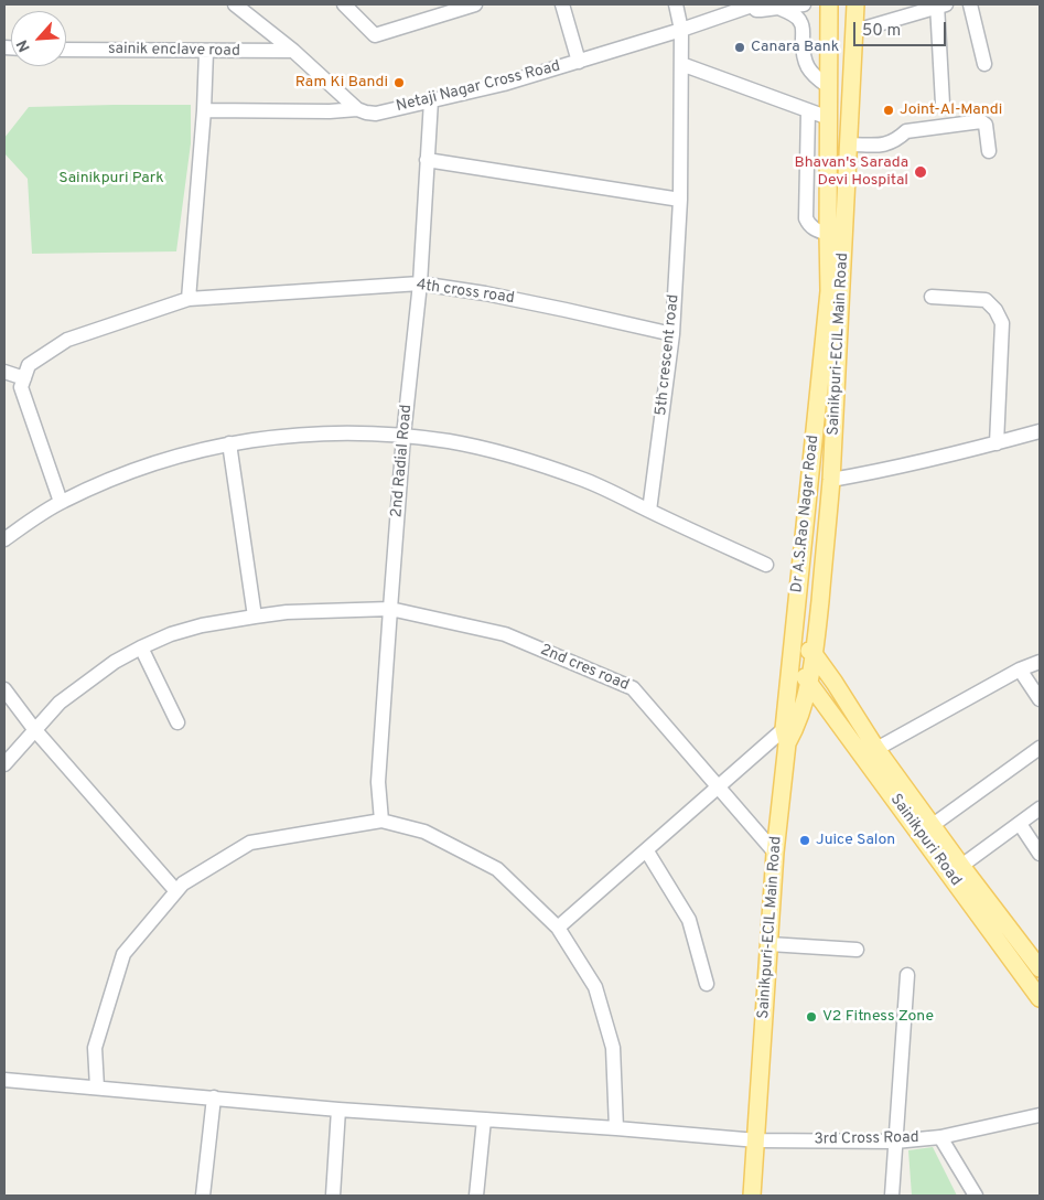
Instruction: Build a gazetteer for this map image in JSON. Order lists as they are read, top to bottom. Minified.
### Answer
{"streets":{"main road":["Sainikpuri-ECIL Main Road","Dr A.S.Rao Nagar Road","Sainikpuri Road"],"street":["sainik enclave road","Netaji Nagar Cross Road","4th cross road","5th crescent road","2nd Radial Road","2nd cres road","3rd Cross Road"]},"crossings":[["Netaji Nagar Cross Road","5th crescent road"],["Netaji Nagar Cross Road","2nd Radial Road"],["4th cross road","5th crescent road"],["4th cross road","2nd Radial Road"],["Sainikpuri-ECIL Main Road","Dr A.S.Rao Nagar Road"],["Sainikpuri-ECIL Main Road","2nd cres road"],["Sainikpuri-ECIL Main Road","Sainikpuri Road"],["Sainikpuri-ECIL Main Road","3rd Cross Road"],["2nd Radial Road","2nd cres road"],["Dr A.S.Rao Nagar Road","Sainikpuri Road"]],"parks":["Sainikpuri Park"],"places":["Canara Bank","Ram Ki Bandi","Joint-Al-Mandi","Bhavan's Sarada Devi Hospital","Juice Salon","V2 Fitness Zone"],"scale_bar":"50 m","north":"bottom left"}
